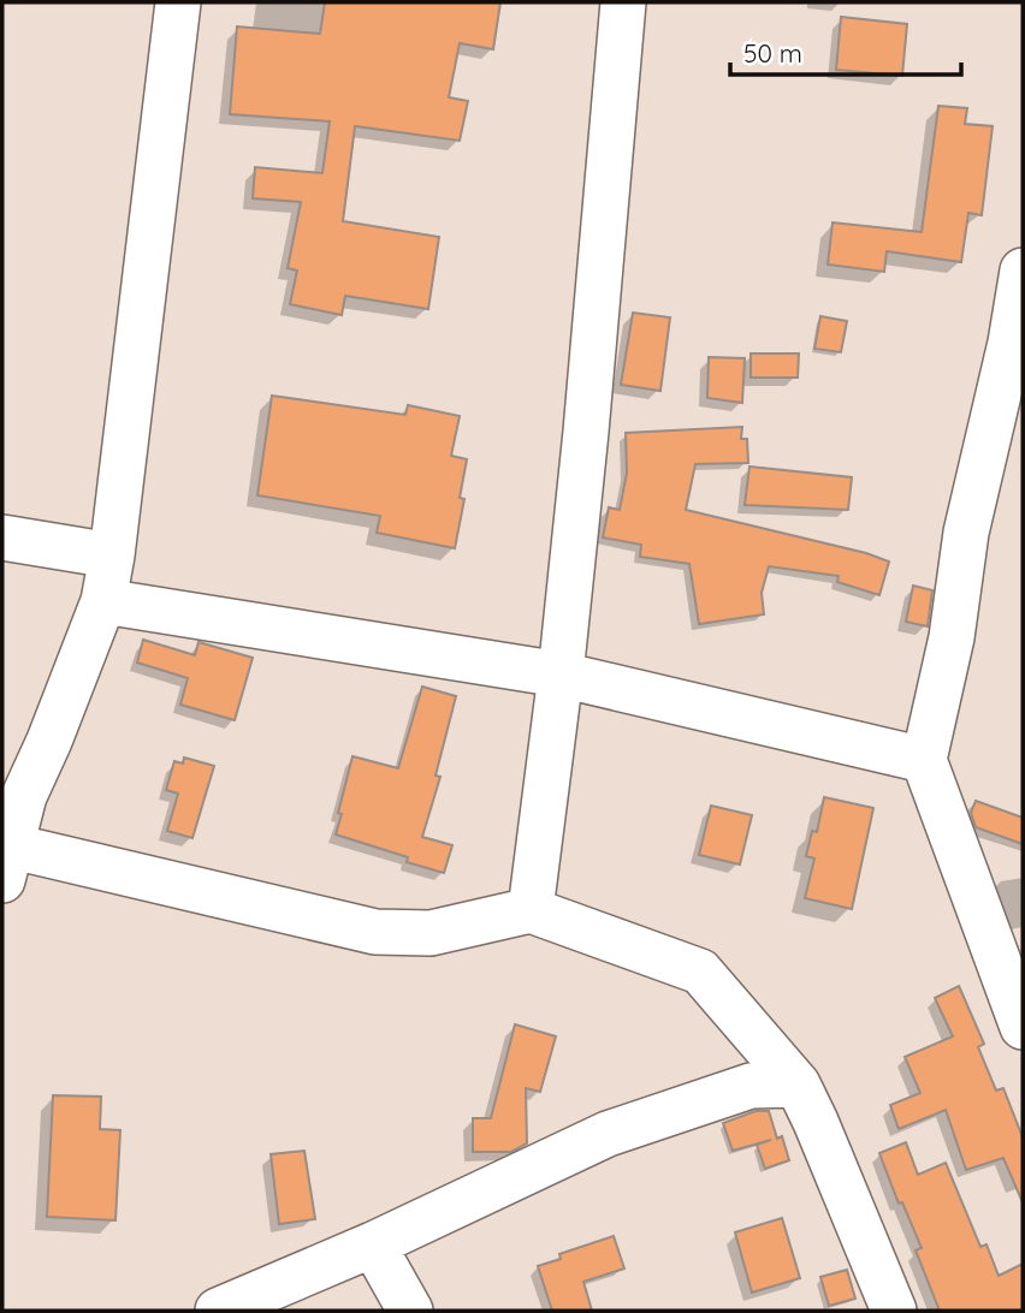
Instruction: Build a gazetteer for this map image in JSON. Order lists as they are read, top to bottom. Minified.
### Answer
{"scale_bar":"50 m"}
